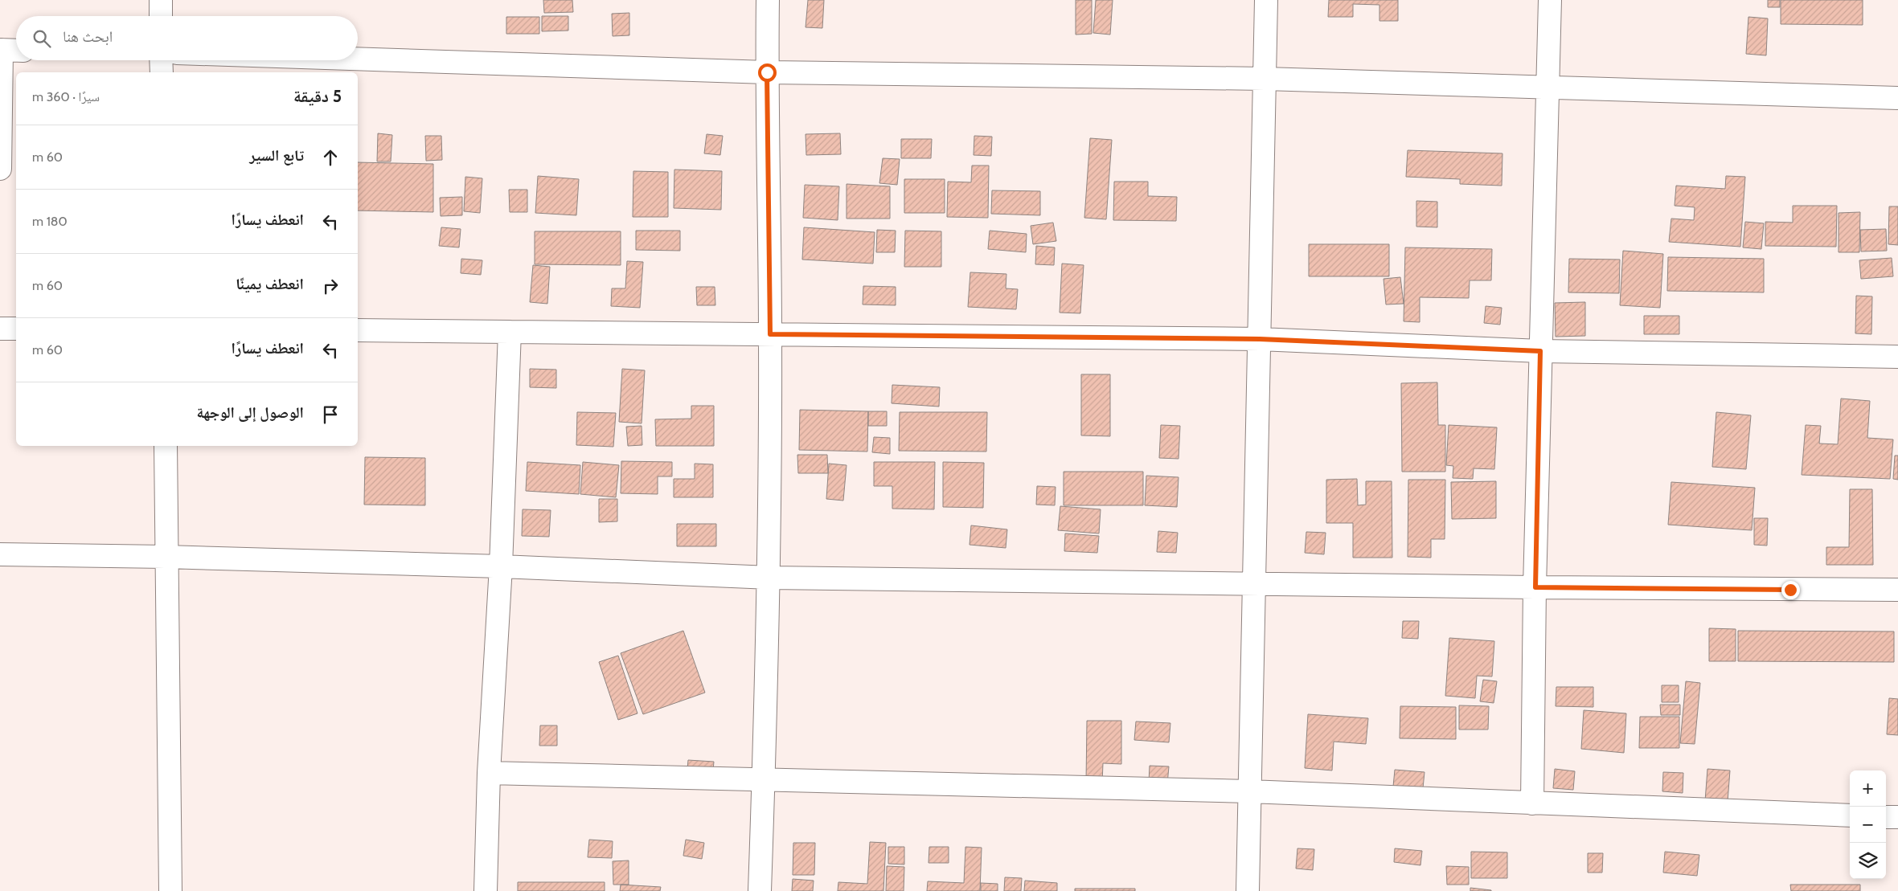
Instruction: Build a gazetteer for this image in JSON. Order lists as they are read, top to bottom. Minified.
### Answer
{"page":{"search":"ابحث هنا","heading":["5 دقيقة","سيرًا · 360 m"],"list":[["تابع السير","60 m"],["انعطف يسارًا","180 m"],["انعطف يمينًا","60 m"],["انعطف يسارًا","60 m"],"الوصول إلى الوجهة"],"map_buttons":["+","−"]}}
